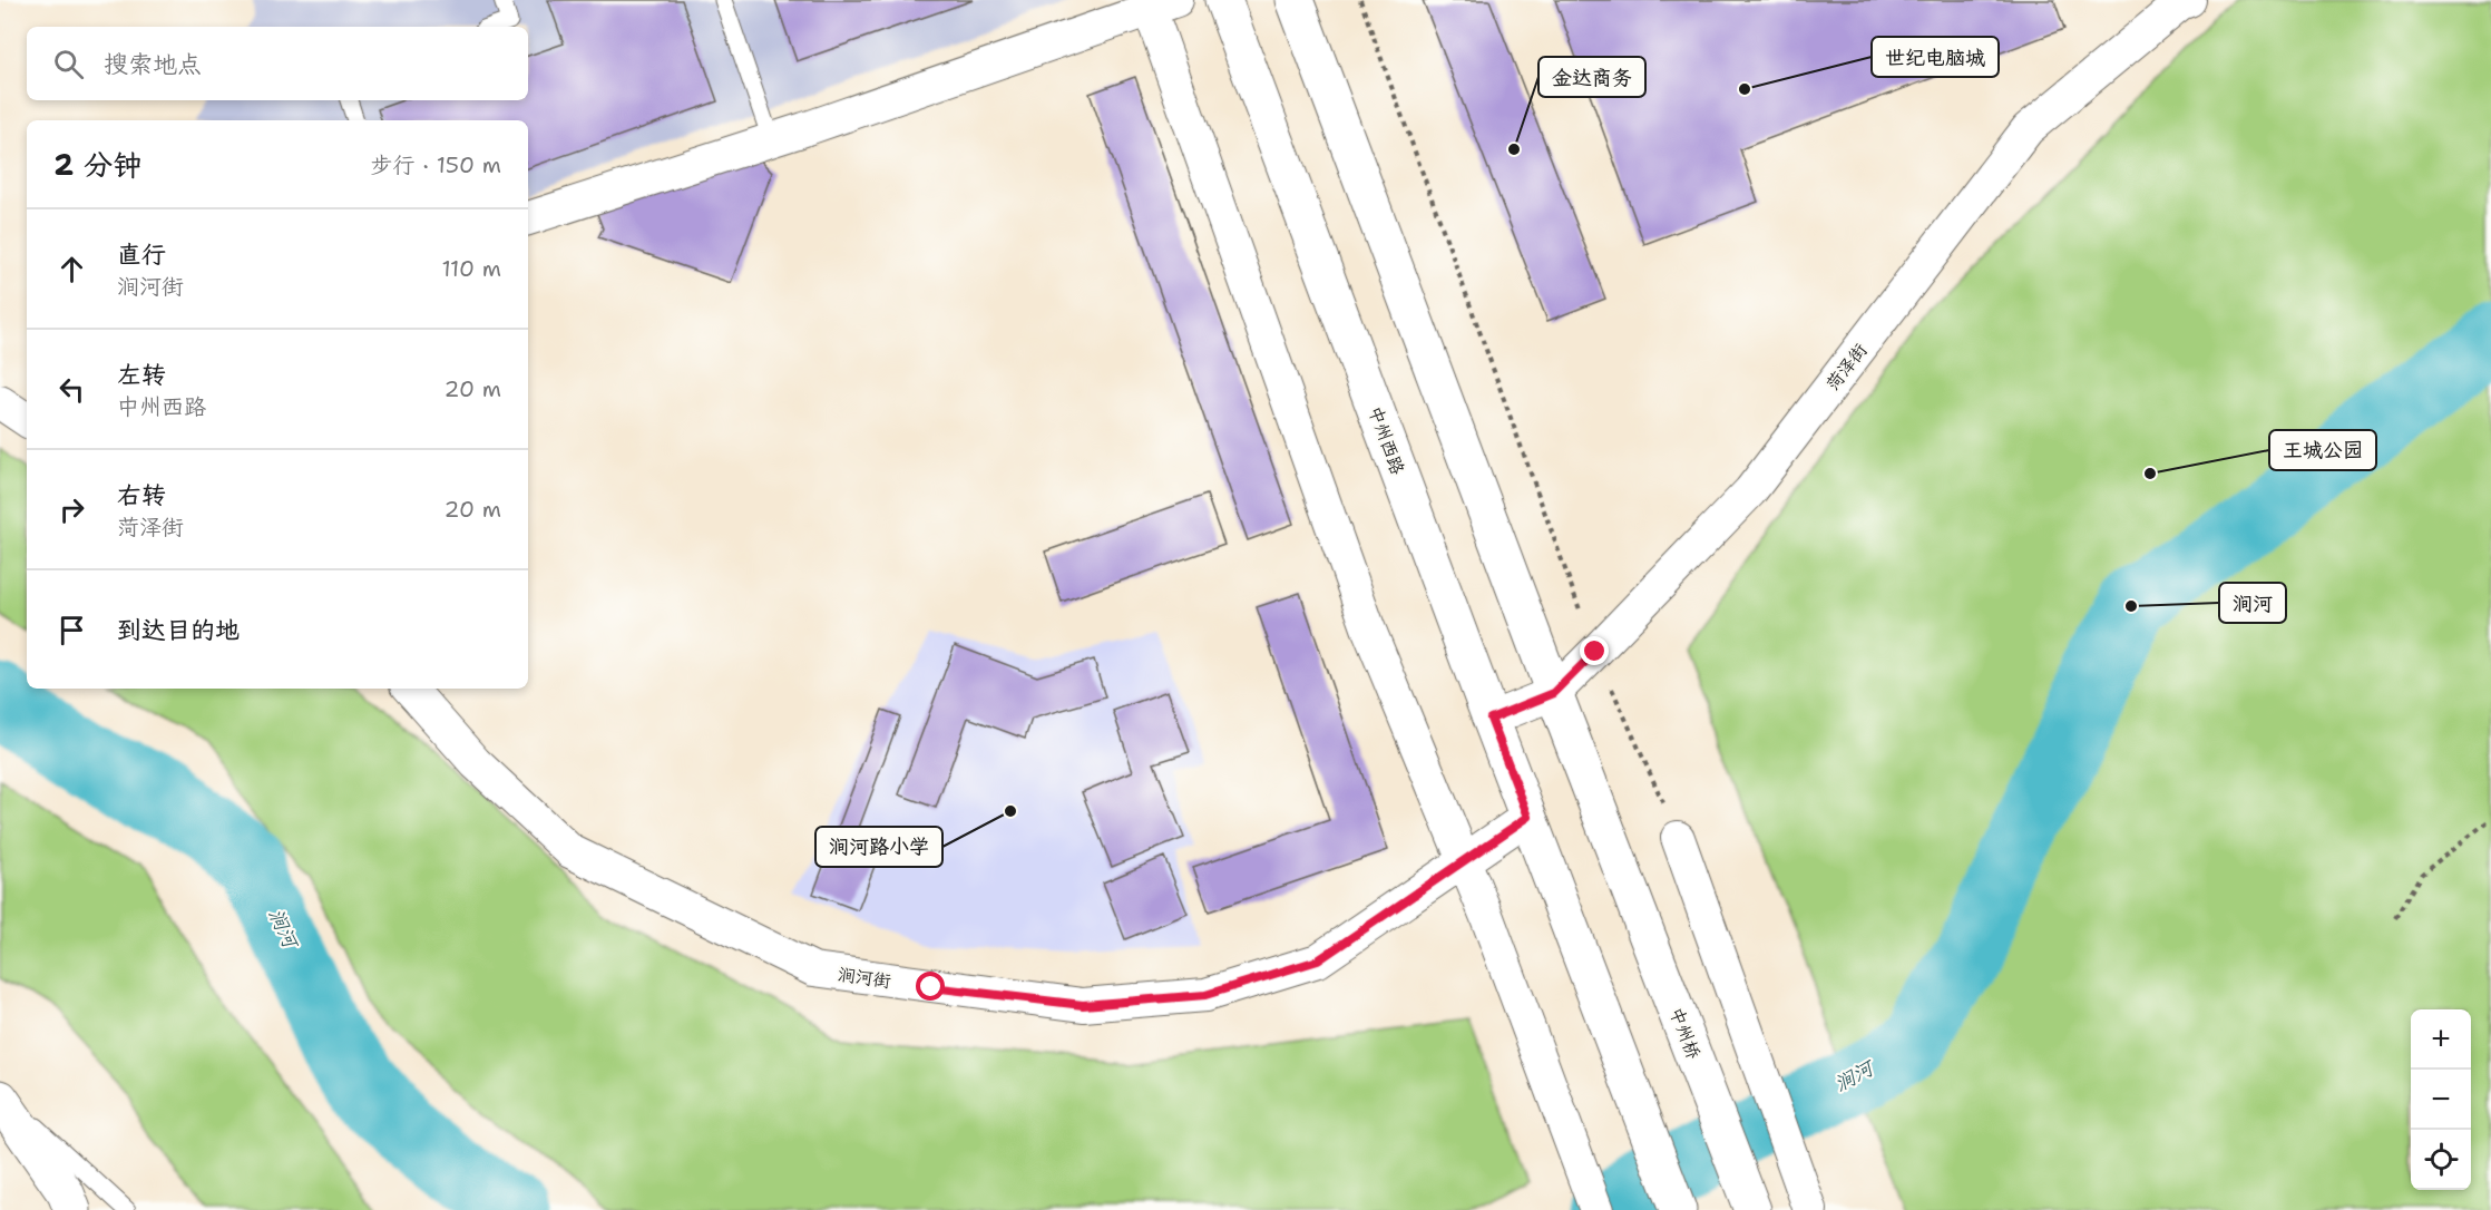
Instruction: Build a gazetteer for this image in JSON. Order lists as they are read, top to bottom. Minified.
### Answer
{"streets":{"main road":["中州西路","中州桥"],"street":["菏泽街","涧河街"]},"crossings":[["菏泽街","中州西路"],["菏泽街","中州桥"],["中州西路","涧河街"]],"water":["涧河"],"places":["世纪电脑城","金达商务","王城公园","涧河","涧河路小学"],"page":{"search":"搜索地点","heading":["2 分钟","步行 · 150 m"],"list":[["直行","涧河街","110 m"],["左转","中州西路","20 m"],["右转","菏泽街","20 m"],"到达目的地"],"map_buttons":["+","−"]}}
